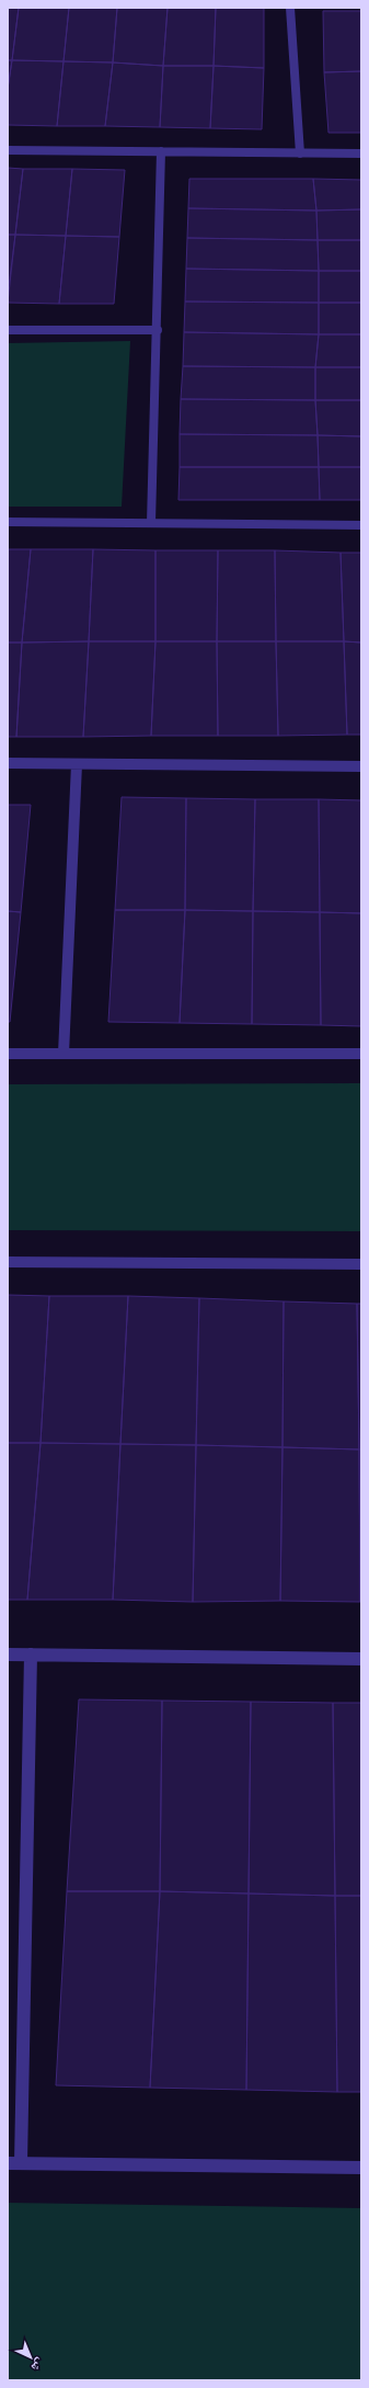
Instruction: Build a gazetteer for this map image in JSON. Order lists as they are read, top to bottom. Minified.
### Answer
{"north":"bottom right"}
